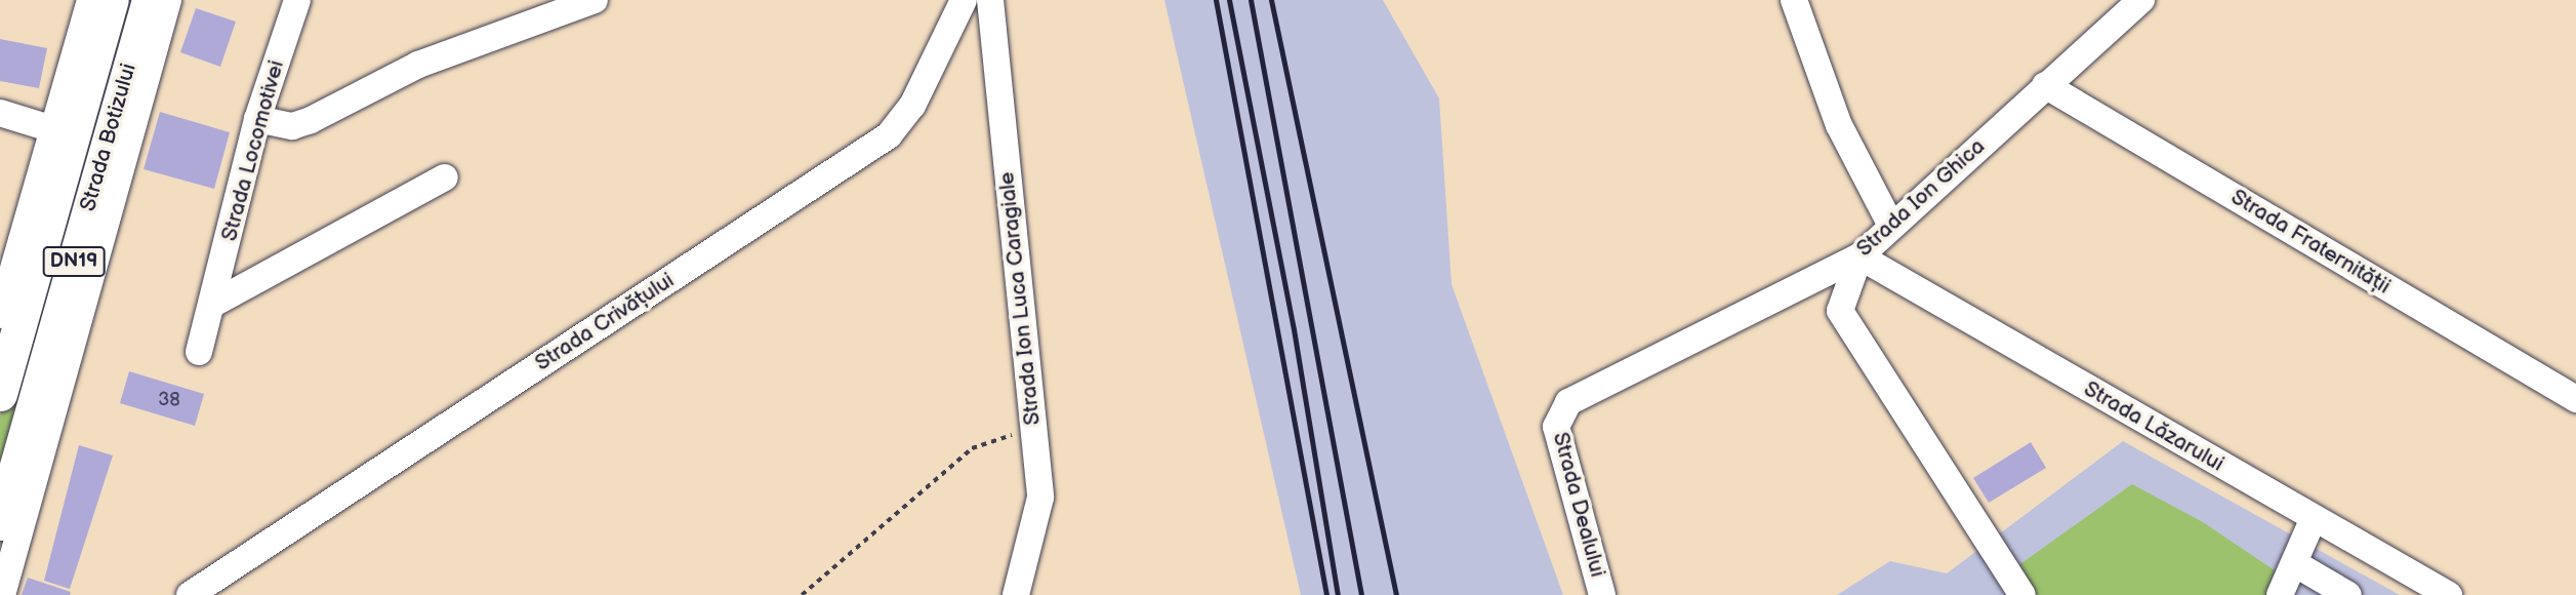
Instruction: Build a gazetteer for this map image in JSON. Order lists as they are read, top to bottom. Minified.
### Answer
{"streets":{"main road":["Strada Botizului","DN19"],"street":["Strada Locomotivei","Strada Ion Ghica","Strada Fraternității","Strada Ion Luca Caragiale","Strada Crivățului","Strada Lăzarului","Strada Dealului"]},"crossings":[["Strada Ion Ghica","Strada Fraternității"],["Strada Ion Ghica","Strada Lăzarului"],["Strada Ion Ghica","Strada Dealului"]],"house_numbers":["38"]}
